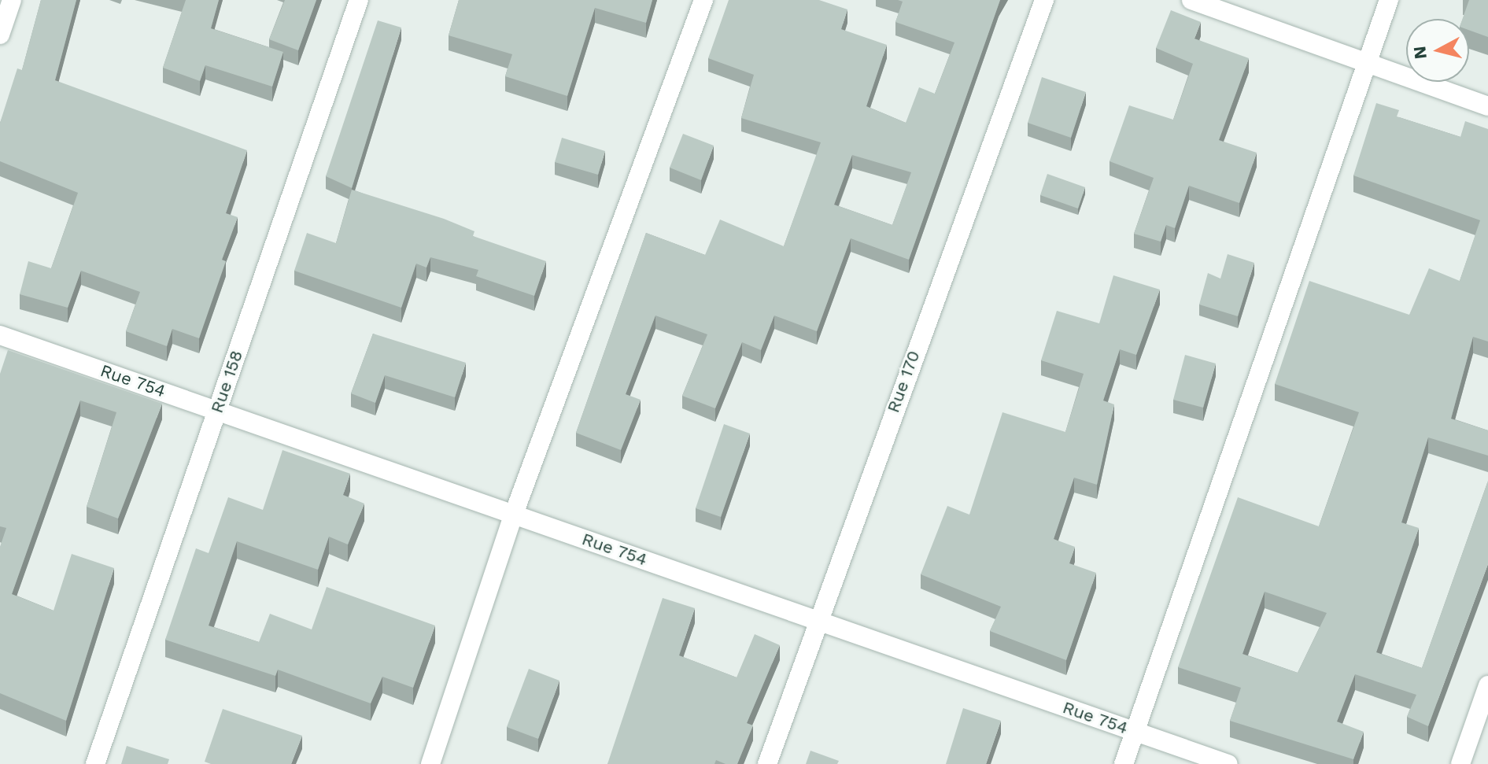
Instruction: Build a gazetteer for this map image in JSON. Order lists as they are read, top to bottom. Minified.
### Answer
{"streets":{"street":["Rue 754","Rue 158","Rue 170"]},"crossings":[["Rue 754","Rue 158"],["Rue 754","Rue 170"]],"north":"left"}
